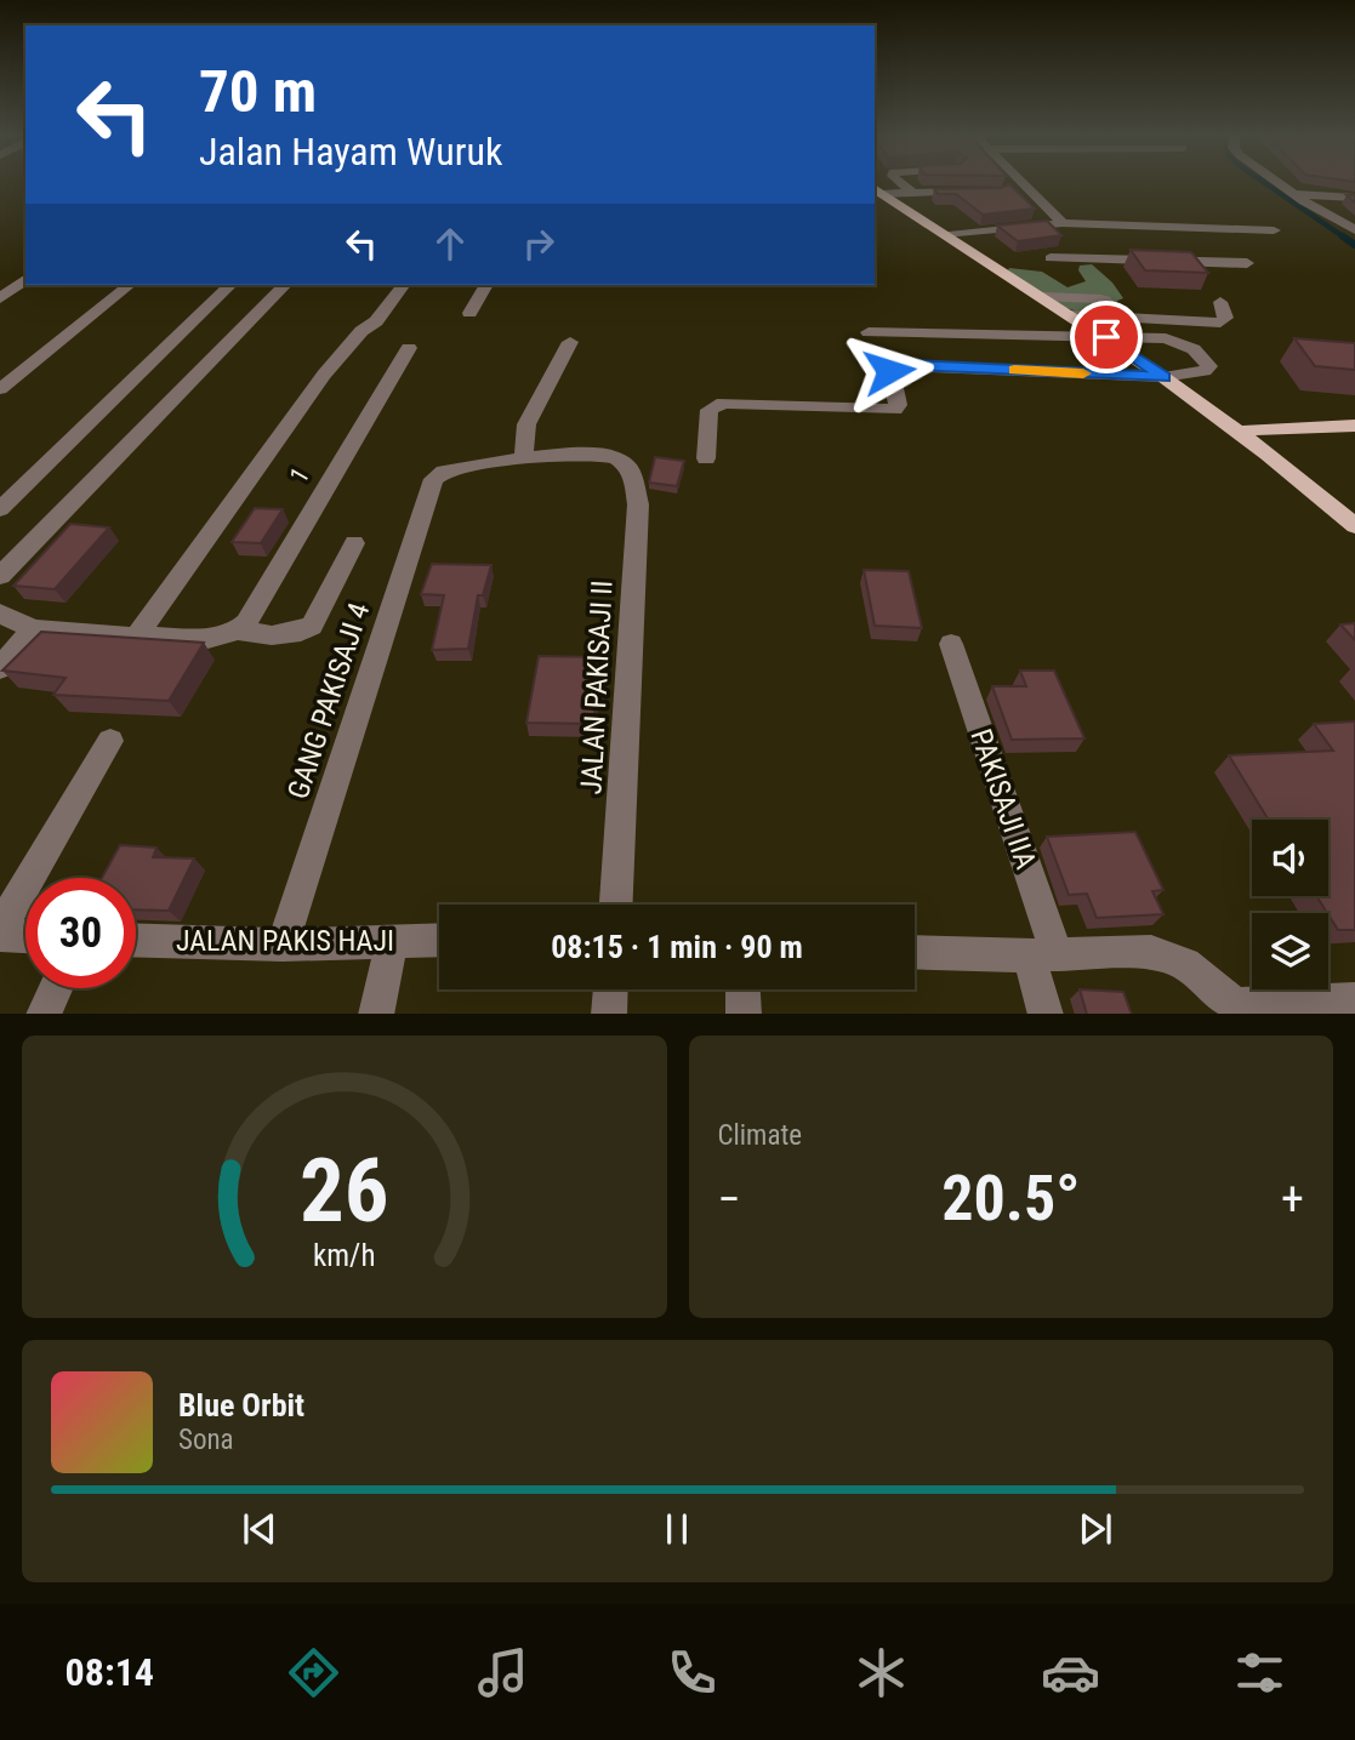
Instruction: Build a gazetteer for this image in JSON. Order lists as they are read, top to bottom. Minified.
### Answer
{"streets":{"street":["1","JALAN PAKISAJI II","GANG PAKISAJI 4","PAKISAJI IIA","JALAN PAKIS HAJI"]},"crossings":[["JALAN PAKISAJI II","GANG PAKISAJI 4"],["GANG PAKISAJI 4","JALAN PAKIS HAJI"]],"page":{"turn":["70 m","Jalan Hayam Wuruk"],"limit":"30","trip":"08:15 · 1 min · 90 m","tile":"Climate","heat":["−","20.5°","+"],"song":["Blue Orbit","Sona"],"tabs":"08:14","gauge":["26","km/h"]}}
